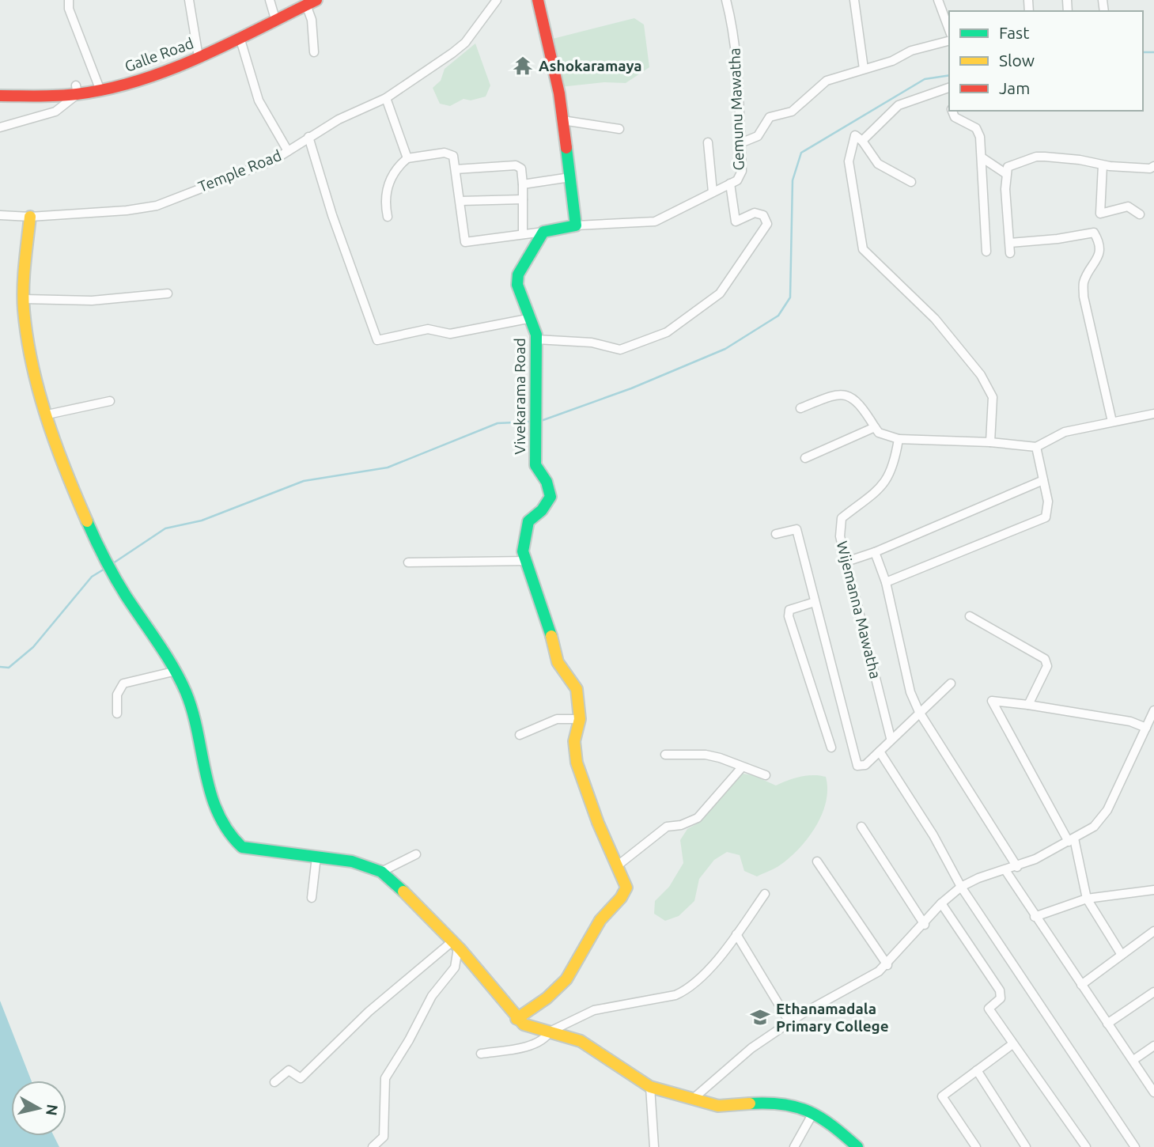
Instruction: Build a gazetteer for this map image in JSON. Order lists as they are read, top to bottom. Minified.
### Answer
{"streets":{"main road":["Galle Road","Vivekarama Road"],"street":["Gemunu Mawatha","Temple Road","Wijemanna Mawatha"]},"places":{"temple":["Ashokaramaya"],"school or university":["Ethanamadala Primary College"]},"legend":["Fast","Slow","Jam"],"north":"right"}
